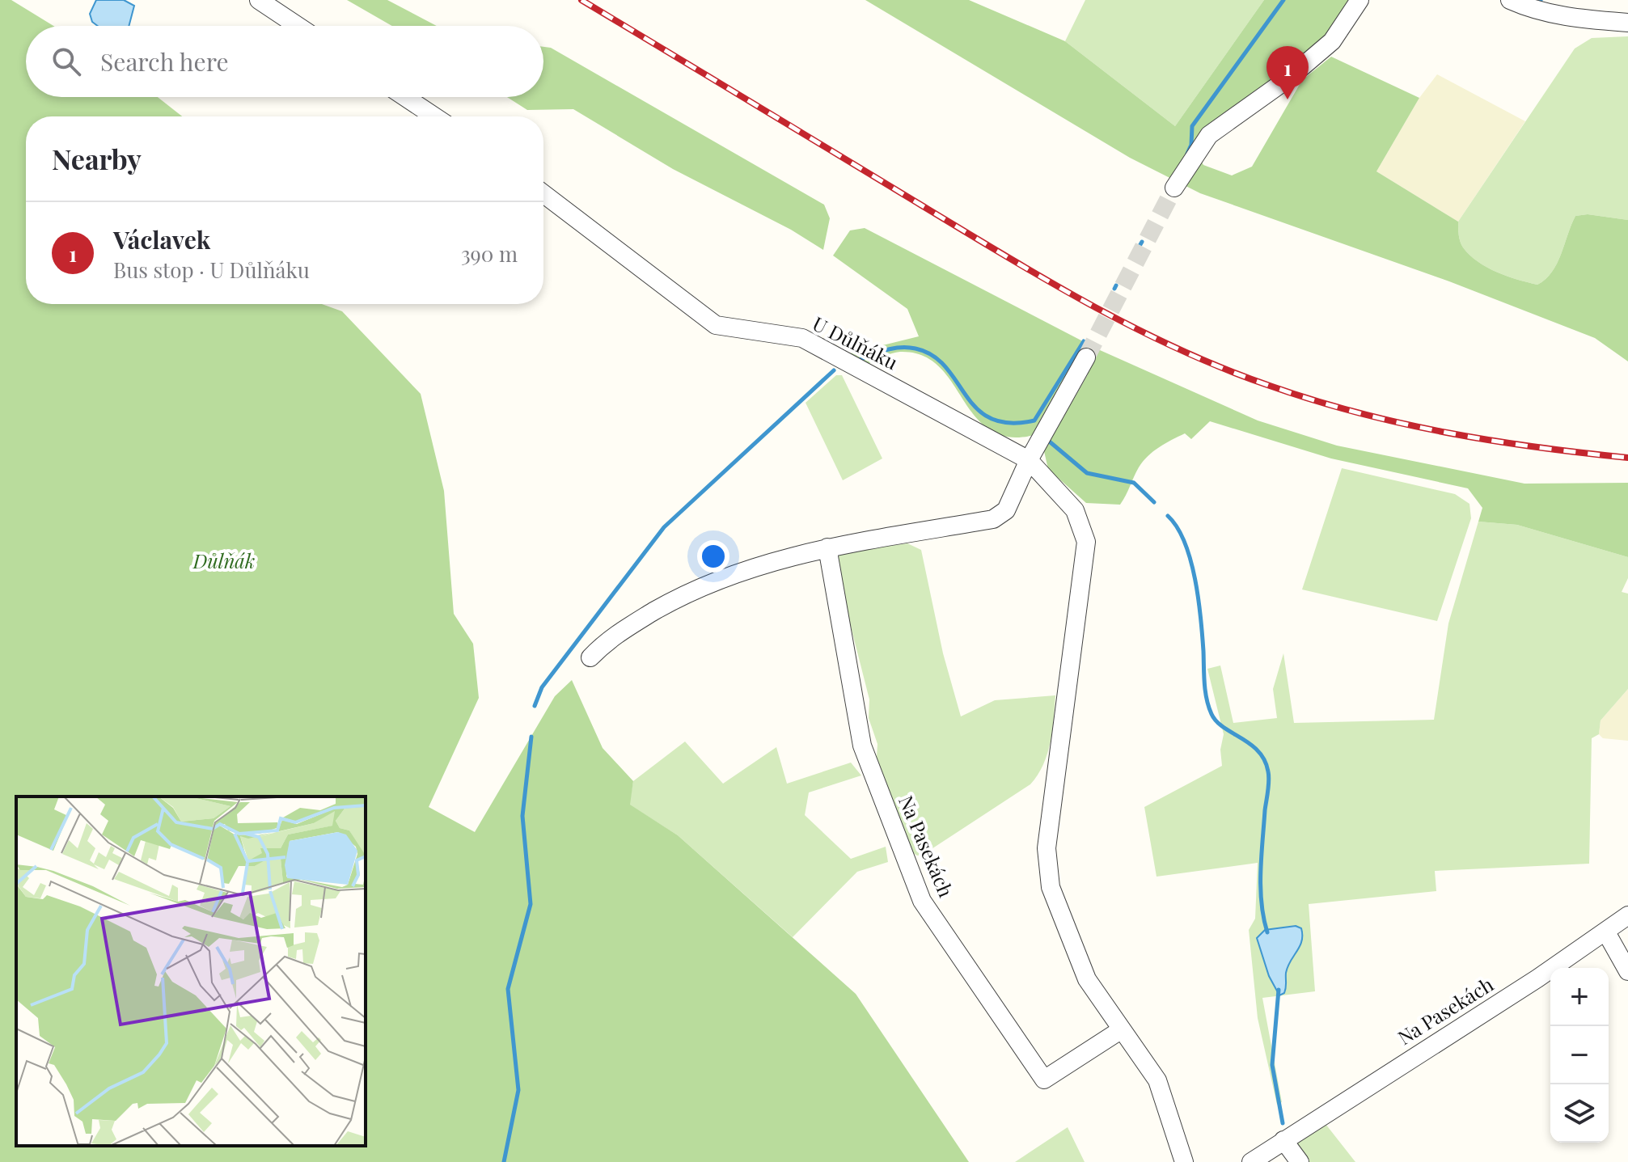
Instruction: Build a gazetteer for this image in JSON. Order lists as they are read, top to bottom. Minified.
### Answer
{"streets":{"street":["U Důlňáku","Na Pasekách"]},"parks":["Důlňák"],"page":{"search":"Search here","pins":"1","heading":"Nearby","list":[{"mark":"1","name":"Václavek","note":"Bus stop · U Důlňáku","value":"390 m"}],"map_buttons":["+","−"]}}
